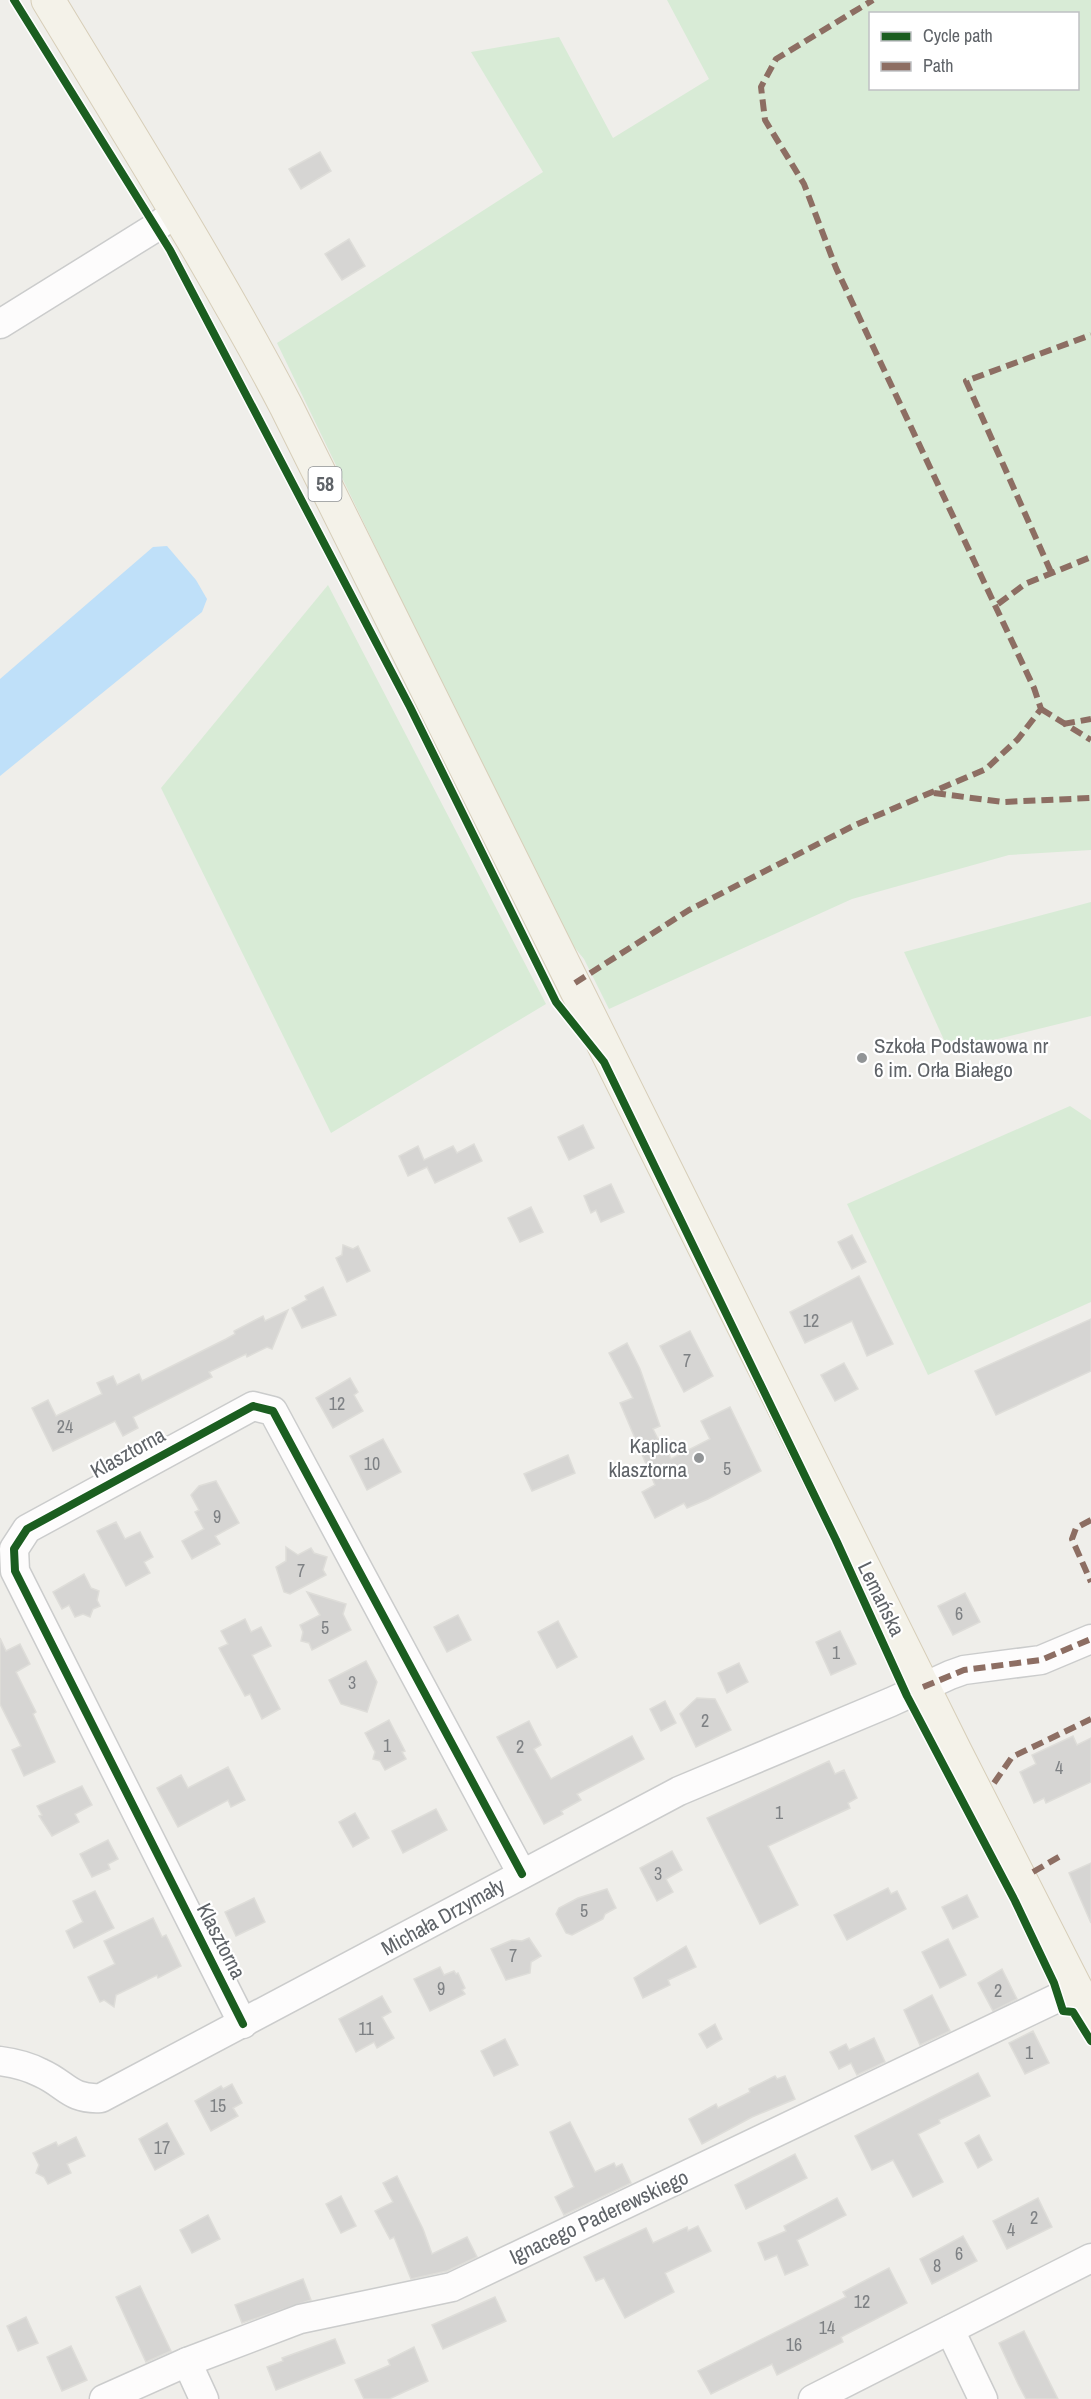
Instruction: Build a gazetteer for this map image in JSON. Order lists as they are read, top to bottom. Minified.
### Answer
{"streets":{"main road":["58","Lemańska"],"street":["Klasztorna","Michała Drzymały","Ignacego Paderewskiego"]},"crossings":[["58","Lemańska"],["58","Ignacego Paderewskiego"],["Klasztorna","Michała Drzymały"],["Lemańska","Michała Drzymały"],["Lemańska","Ignacego Paderewskiego"]],"places":["Szkoła Podstawowa nr 6 im. Orła Białego","Kaplica klasztorna"],"house_numbers":["12","7","12","24","10","5","9","7","6","5","1","3","2","1","2","4","1","3","5","7","9","2","11","1","15","17","2","4","6","8","12","14","16"],"legend":["Cycle path","Path"]}
